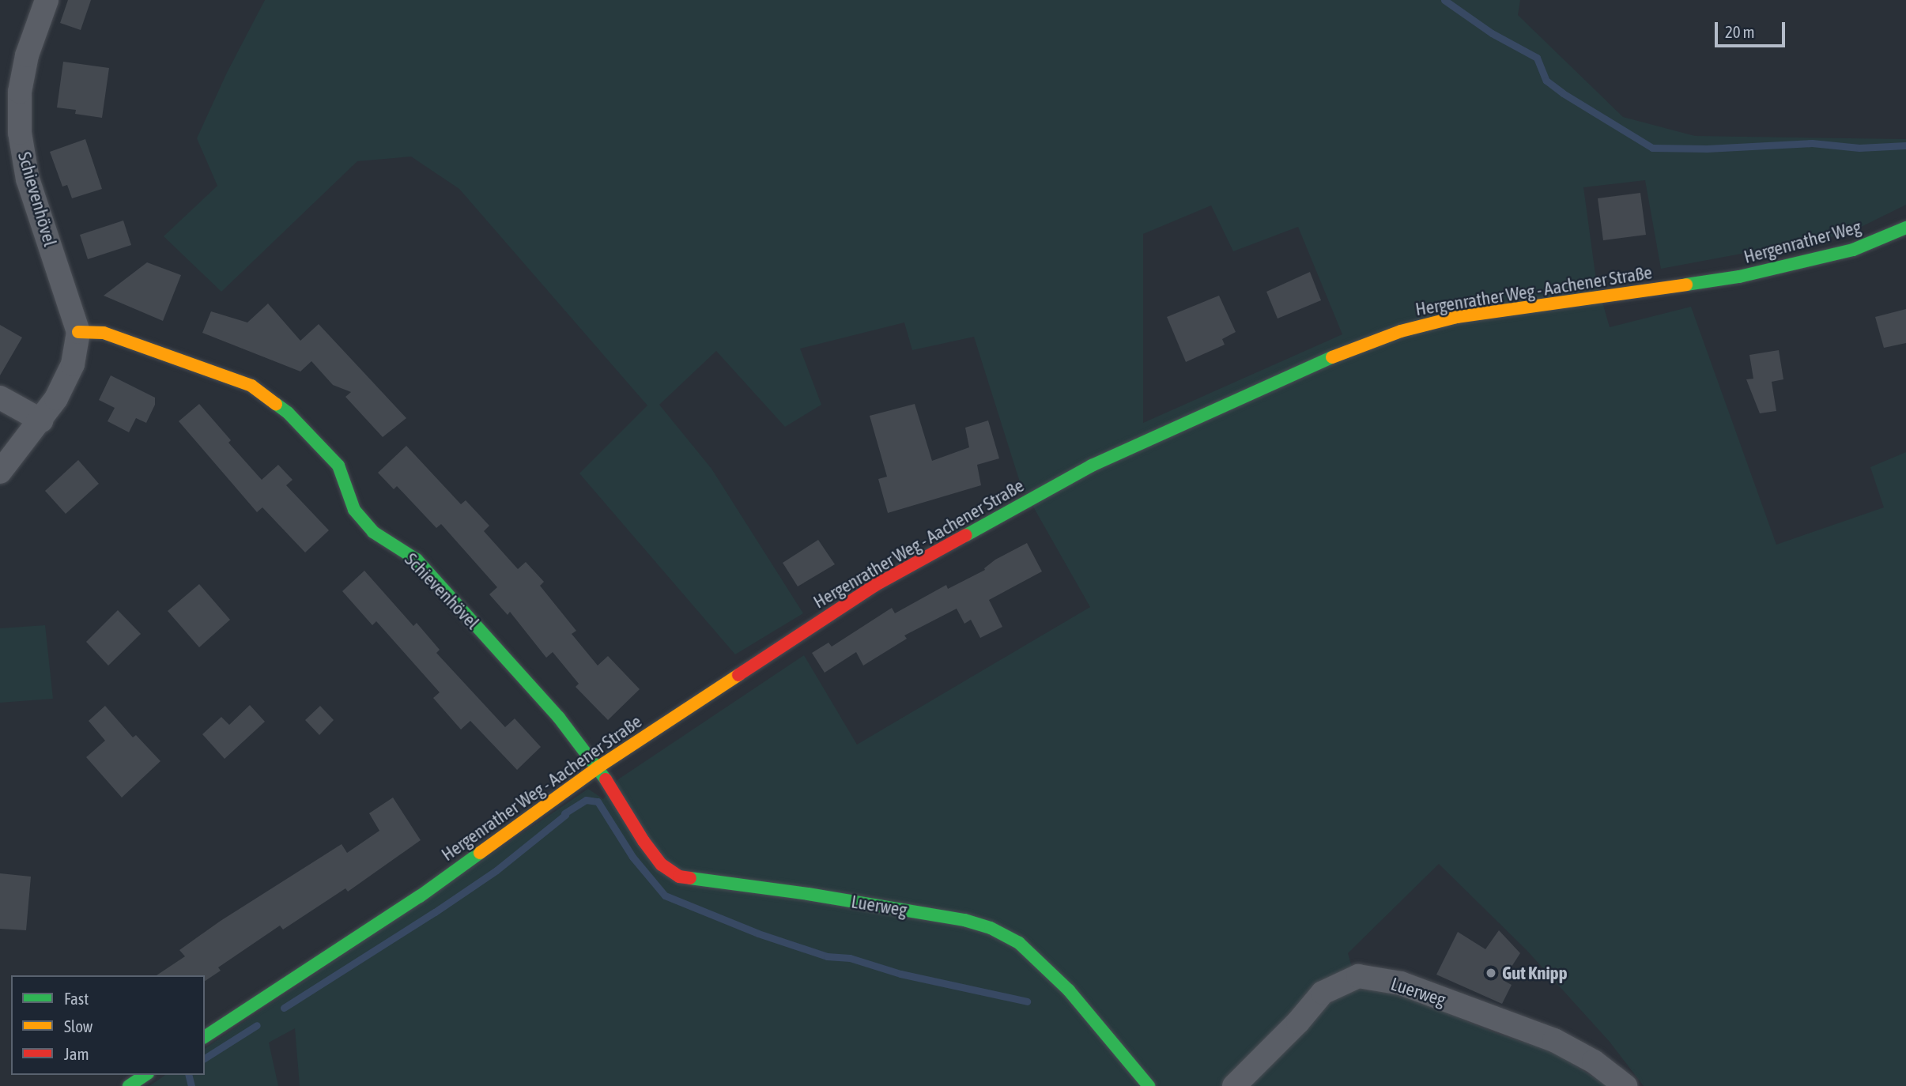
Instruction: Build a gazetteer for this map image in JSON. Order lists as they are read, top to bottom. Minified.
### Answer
{"streets":{"street":["Schievenhövel","Hergenrather Weg","Hergenrather Weg - Aachener Straße","Luerweg"]},"crossings":[["Schievenhövel","Hergenrather Weg - Aachener Straße"],["Schievenhövel","Luerweg"],["Hergenrather Weg","Hergenrather Weg - Aachener Straße"],["Hergenrather Weg - Aachener Straße","Luerweg"]],"places":["Gut Knipp"],"legend":["Fast","Slow","Jam"],"scale_bar":"20 m"}
